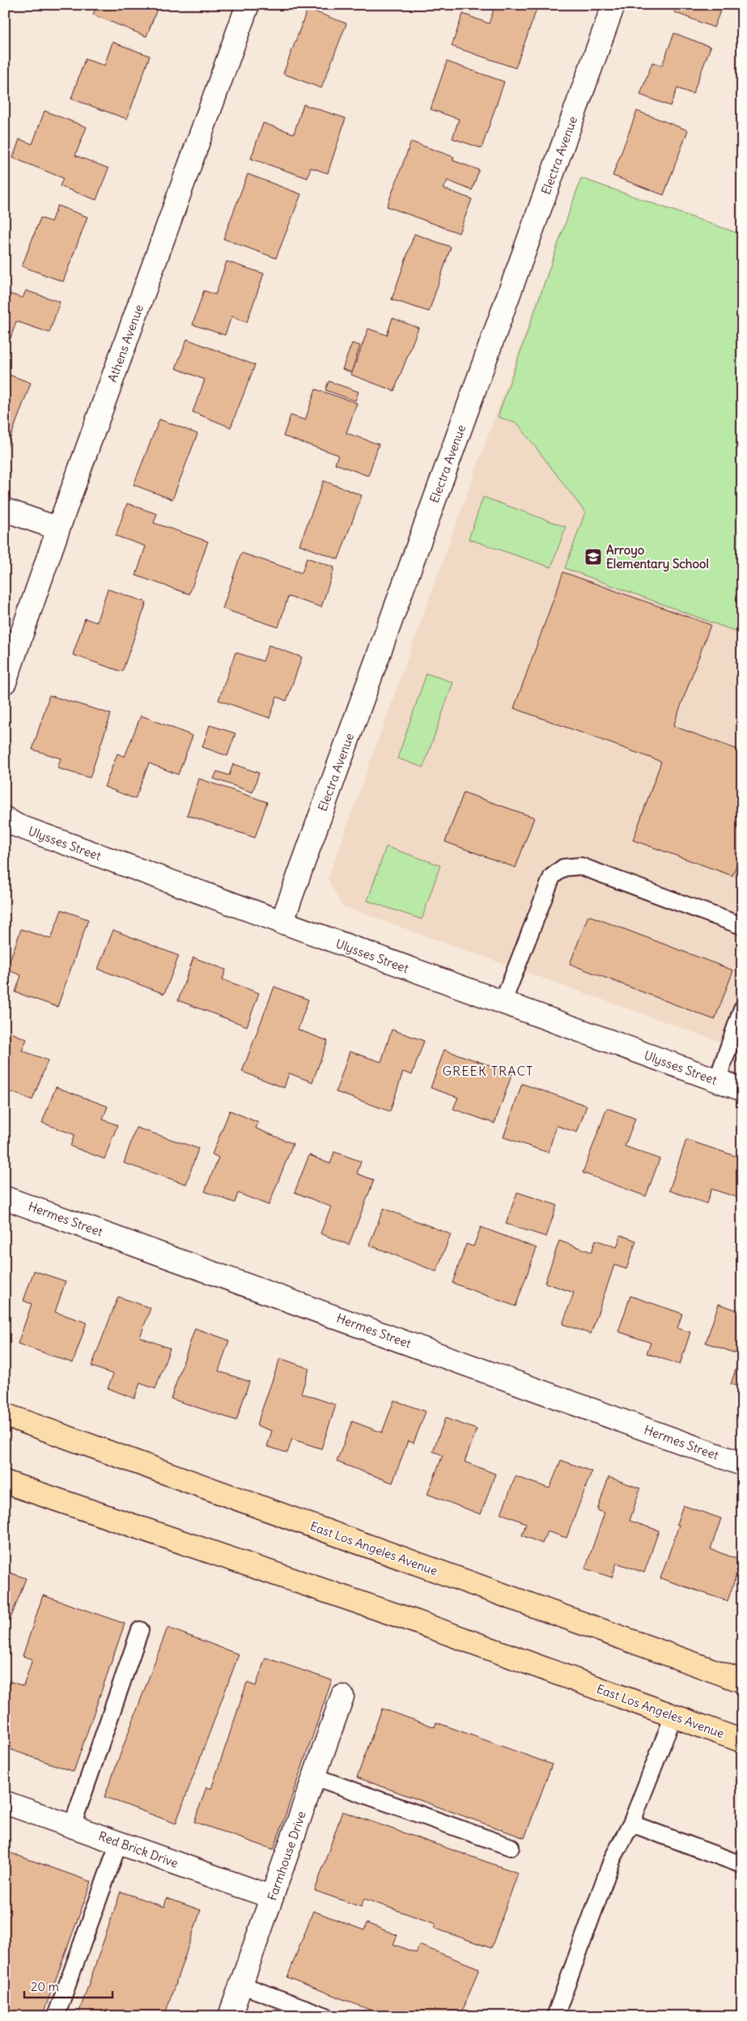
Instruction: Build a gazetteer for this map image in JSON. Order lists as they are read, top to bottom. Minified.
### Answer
{"streets":{"main road":["East Los Angeles Avenue"],"street":["Electra Avenue","Athens Avenue","Ulysses Street","Hermes Street","Red Brick Drive","Farmhouse Drive"]},"crossings":[["Electra Avenue","Ulysses Street"],["Red Brick Drive","Farmhouse Drive"]],"districts":["GREEK TRACT"],"places":{"school or university":["Arroyo Elementary School"]},"scale_bar":"20 m"}
